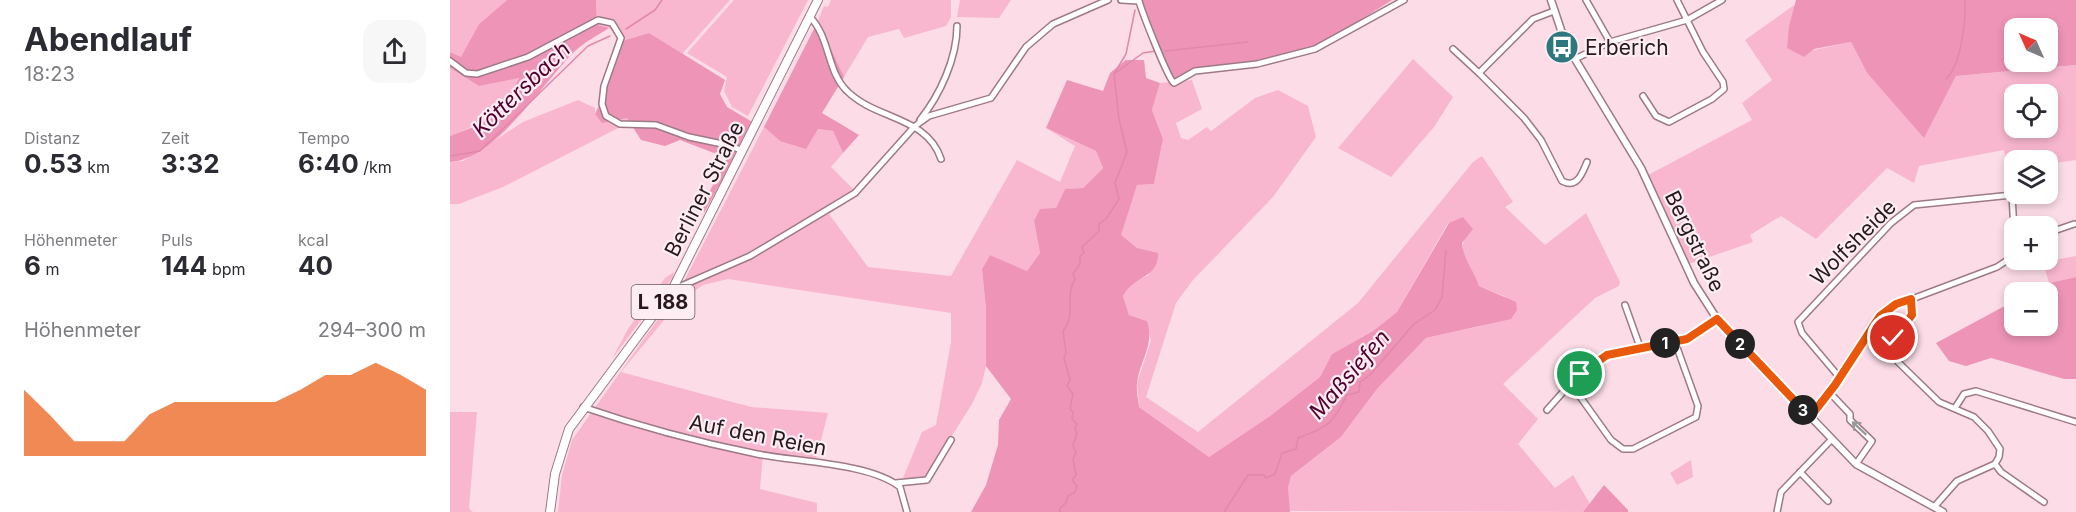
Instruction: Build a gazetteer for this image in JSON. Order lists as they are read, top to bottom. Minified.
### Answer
{"streets":{"main road":["Berliner Straße","L 188"],"street":["Bergstraße","Wolfsheide","Auf den Reien"]},"crossings":[["Berliner Straße","Auf den Reien"]],"water":["Köttersbach","Maßsiefen"],"places":{"bus stop":["Erberich"]},"north":"top left","page":{"heading":["Abendlauf","18:23"],"map_buttons":["+","−"],"stats":[["Distanz","0.53 km"],["Zeit","3:32"],["Tempo","6:40 /km"],["Höhenmeter","6 m"],["Puls","144 bpm"],["kcal","40"]],"chart":["Höhenmeter","294–300 m"],"pins":["1","2","3"]}}
